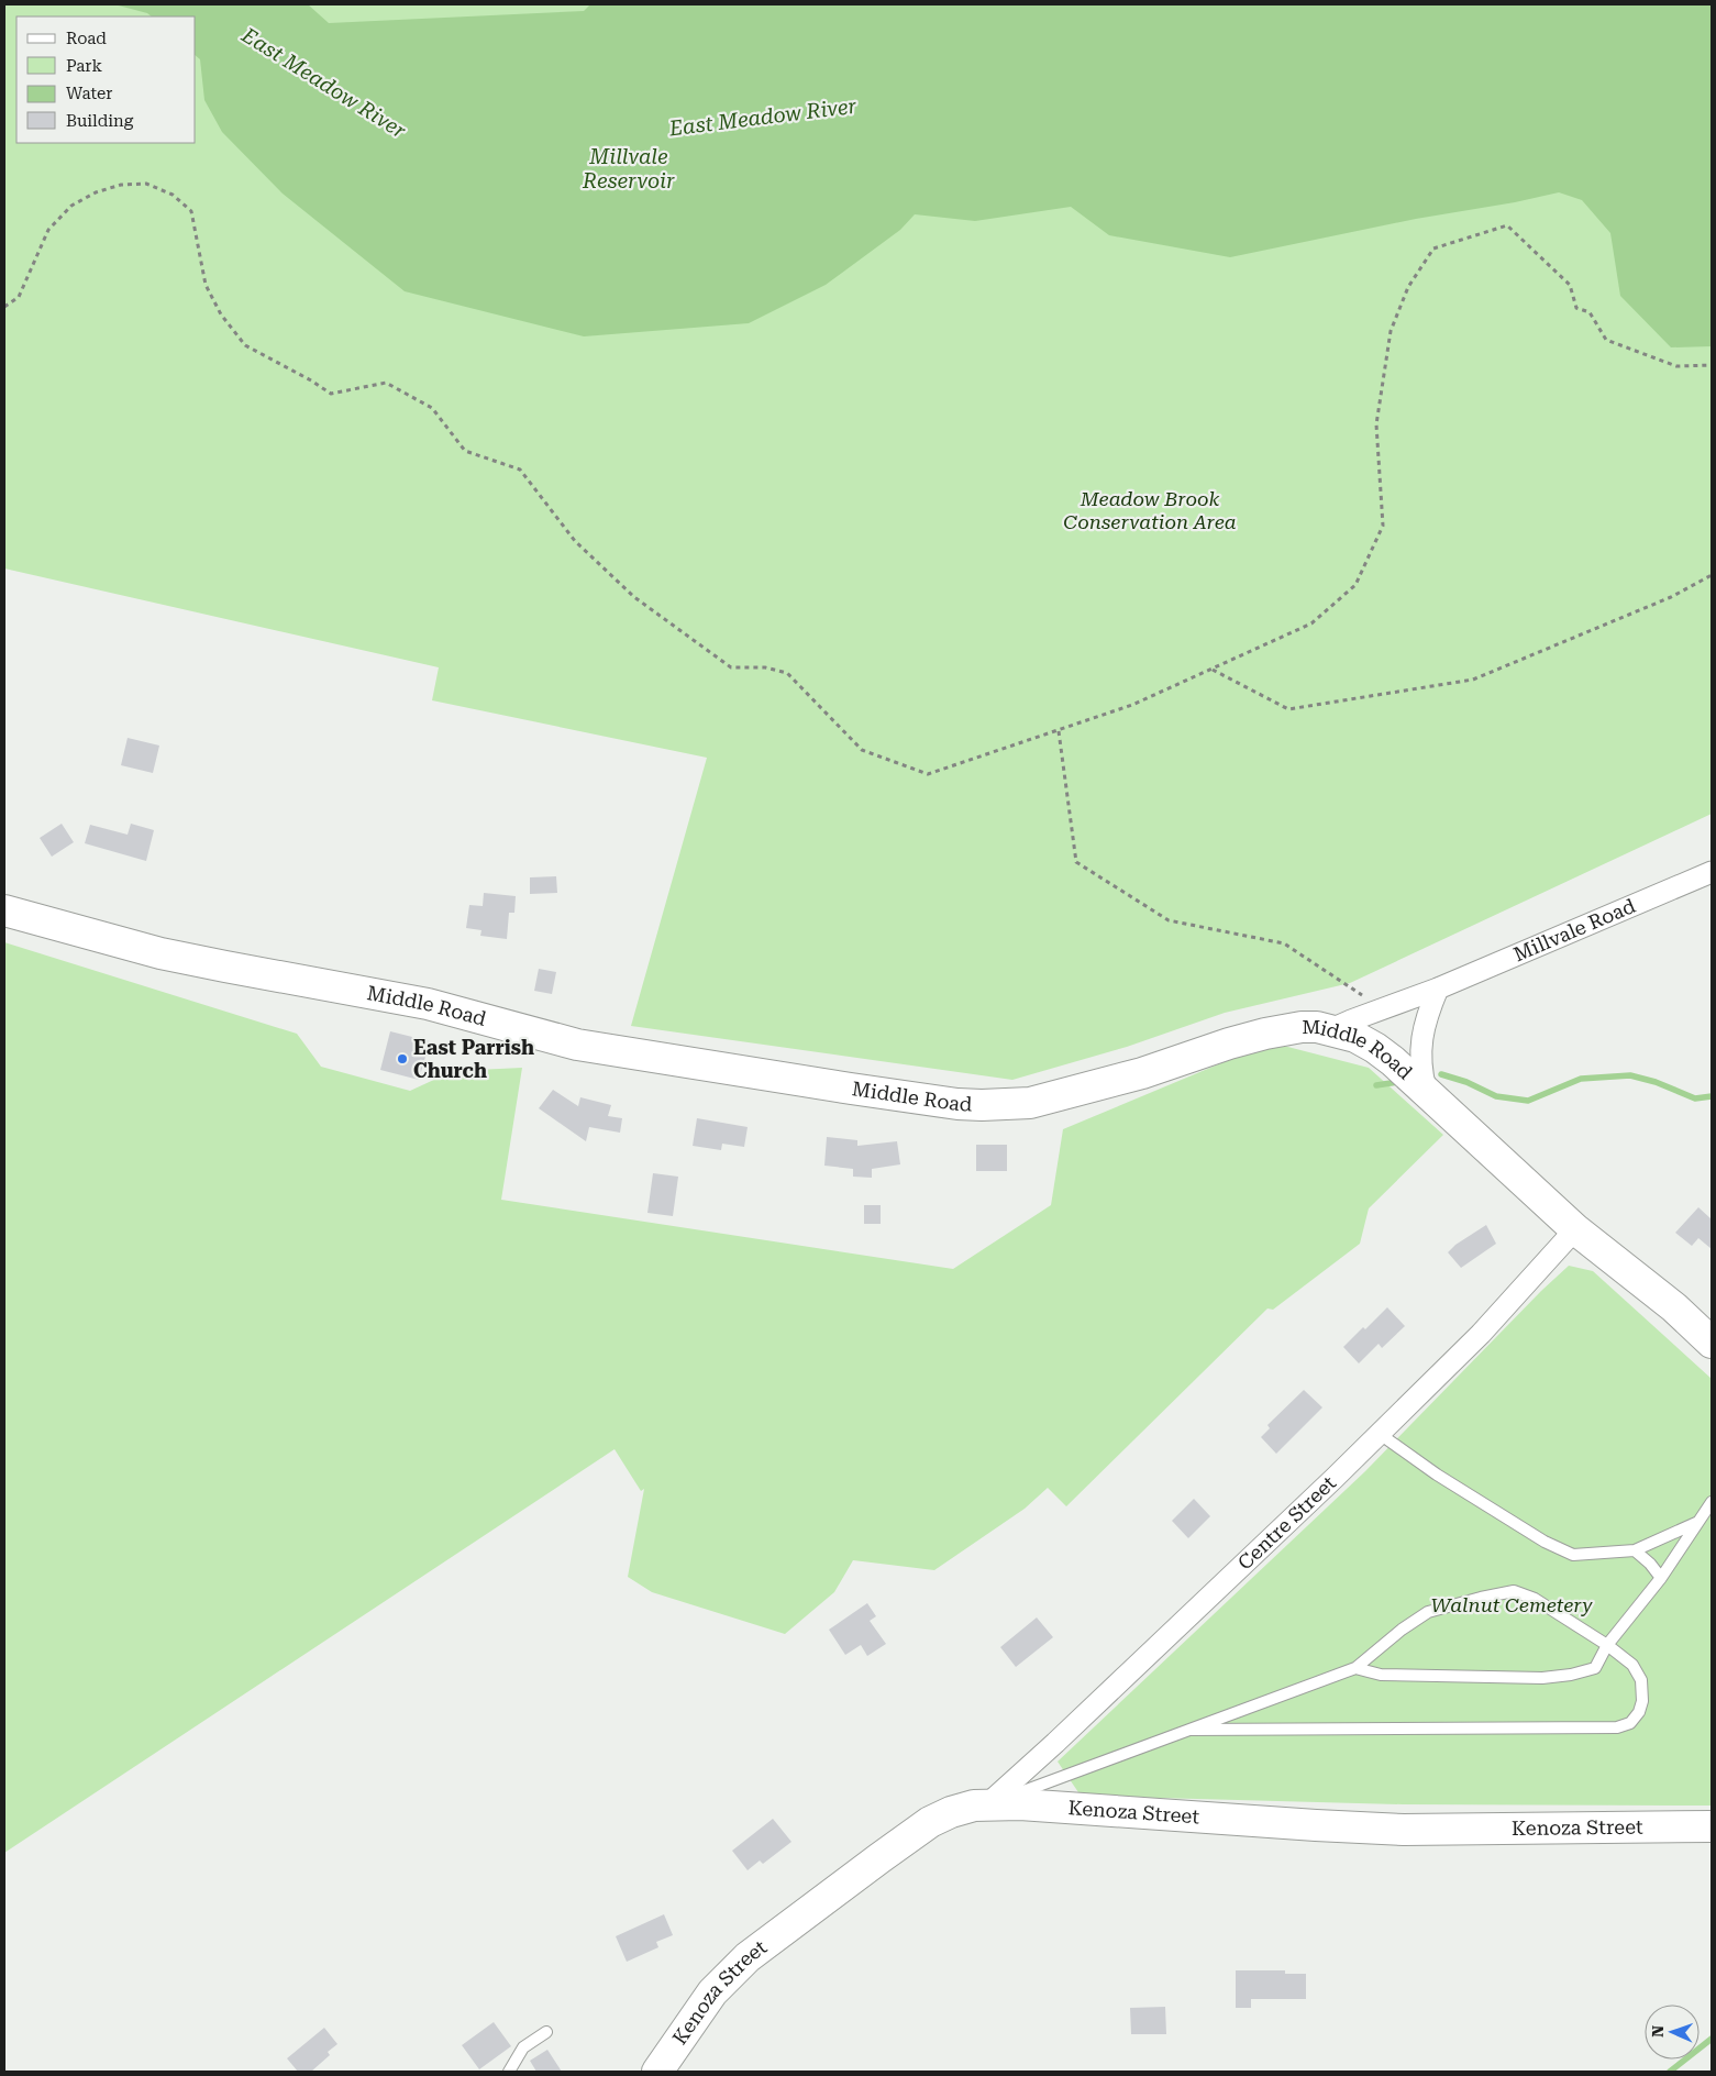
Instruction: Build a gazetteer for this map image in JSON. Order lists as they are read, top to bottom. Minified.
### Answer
{"streets":{"street":["Millvale Road","Middle Road","Centre Street","Kenoza Street"]},"crossings":[["Millvale Road","Middle Road"],["Middle Road","Centre Street"],["Centre Street","Kenoza Street"]],"water":["East Meadow River","Millvale Reservoir"],"parks":["Meadow Brook Conservation Area","Walnut Cemetery"],"places":["East Parrish Church"],"legend":["Road","Park","Water","Building"],"north":"left"}
